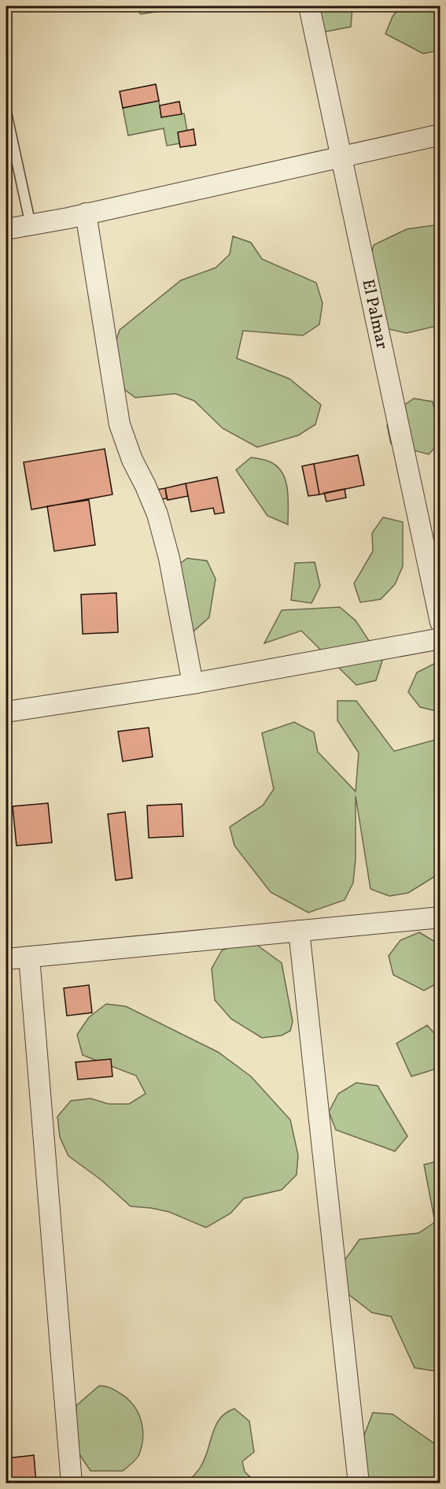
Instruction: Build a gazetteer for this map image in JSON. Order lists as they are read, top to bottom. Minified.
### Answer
{"streets":{"street":["El Palmar"]}}
